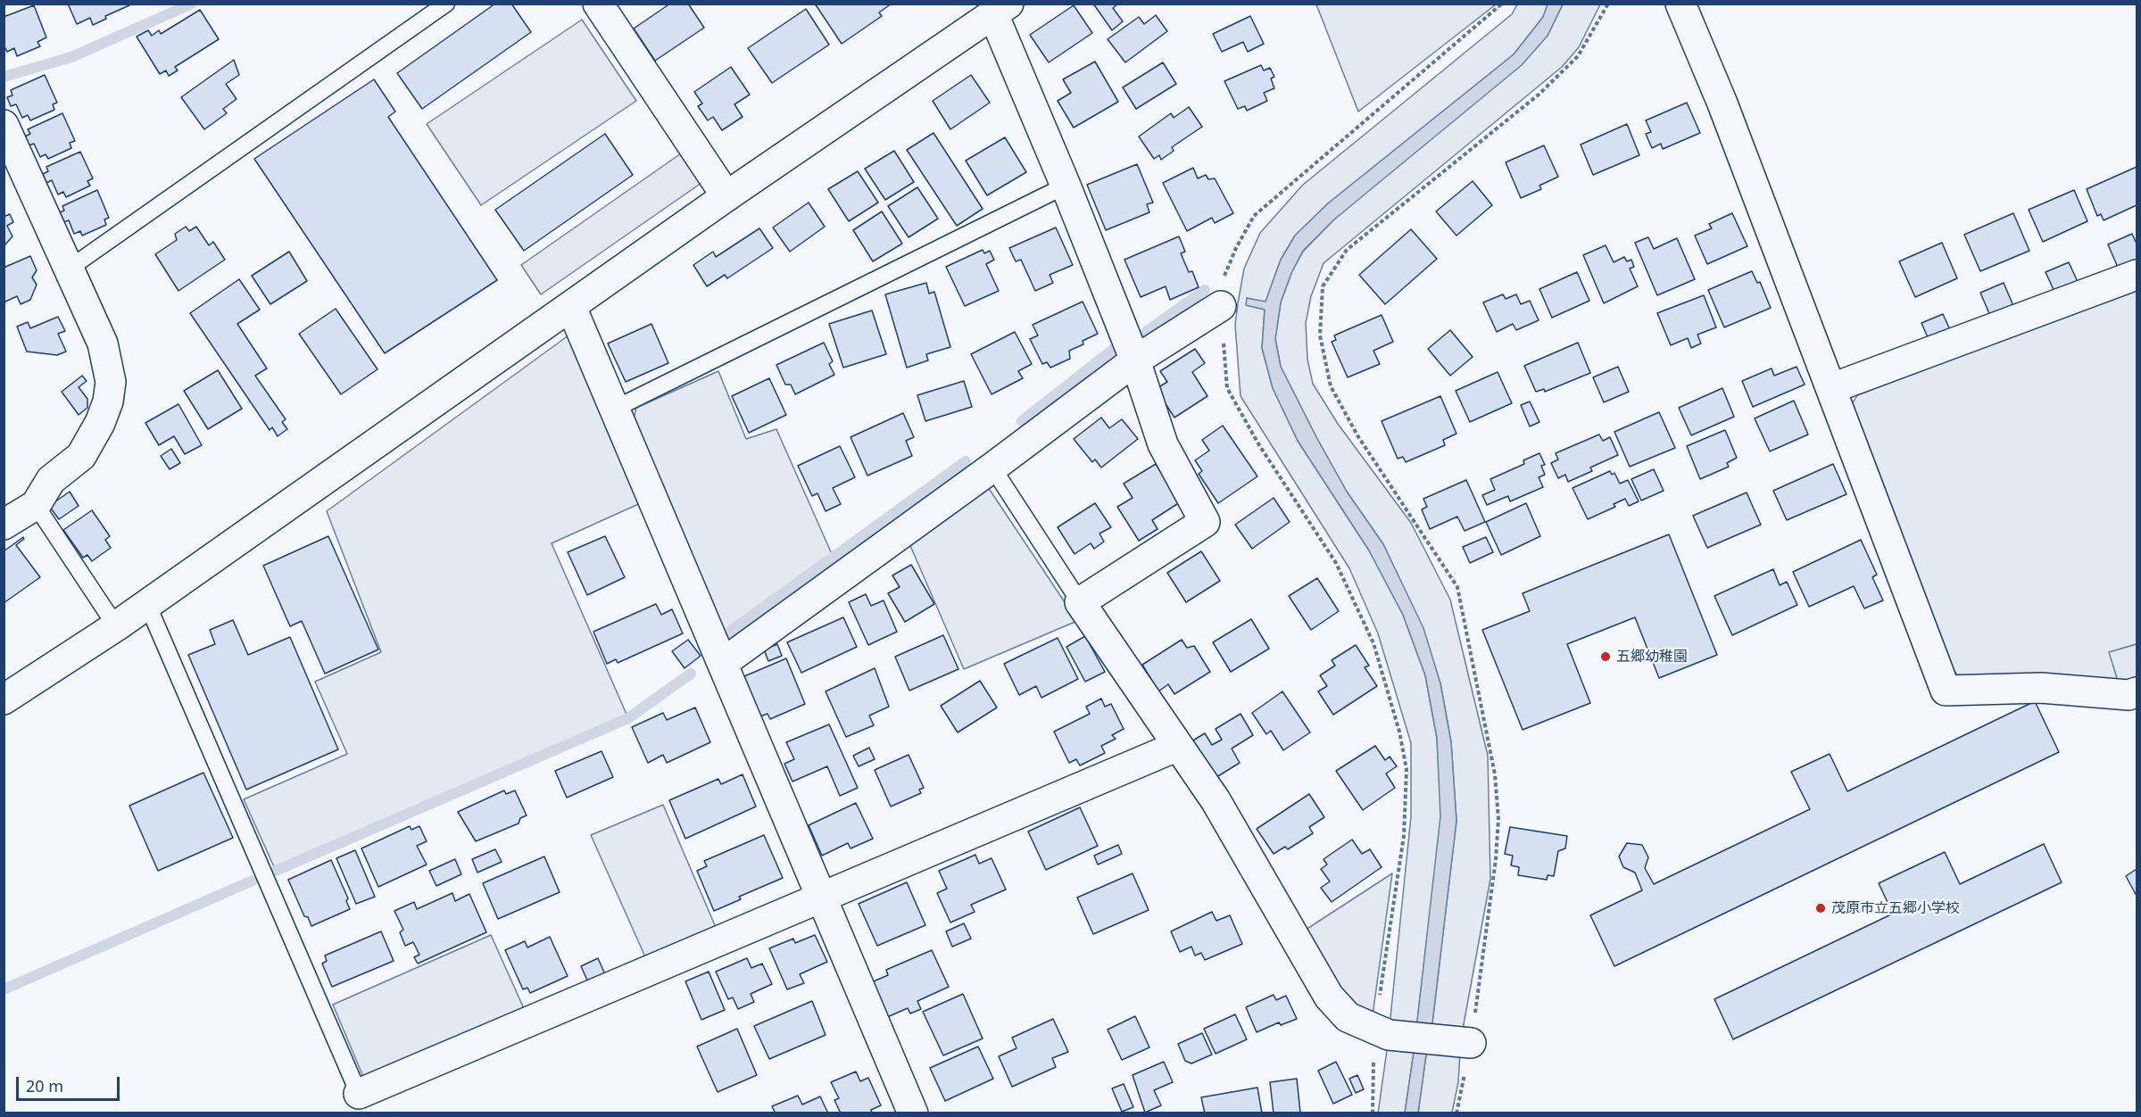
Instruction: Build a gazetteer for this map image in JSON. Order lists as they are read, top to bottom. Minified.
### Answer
{"places":["五郷幼稚園","茂原市立五郷小学校"],"scale_bar":"20 m"}
